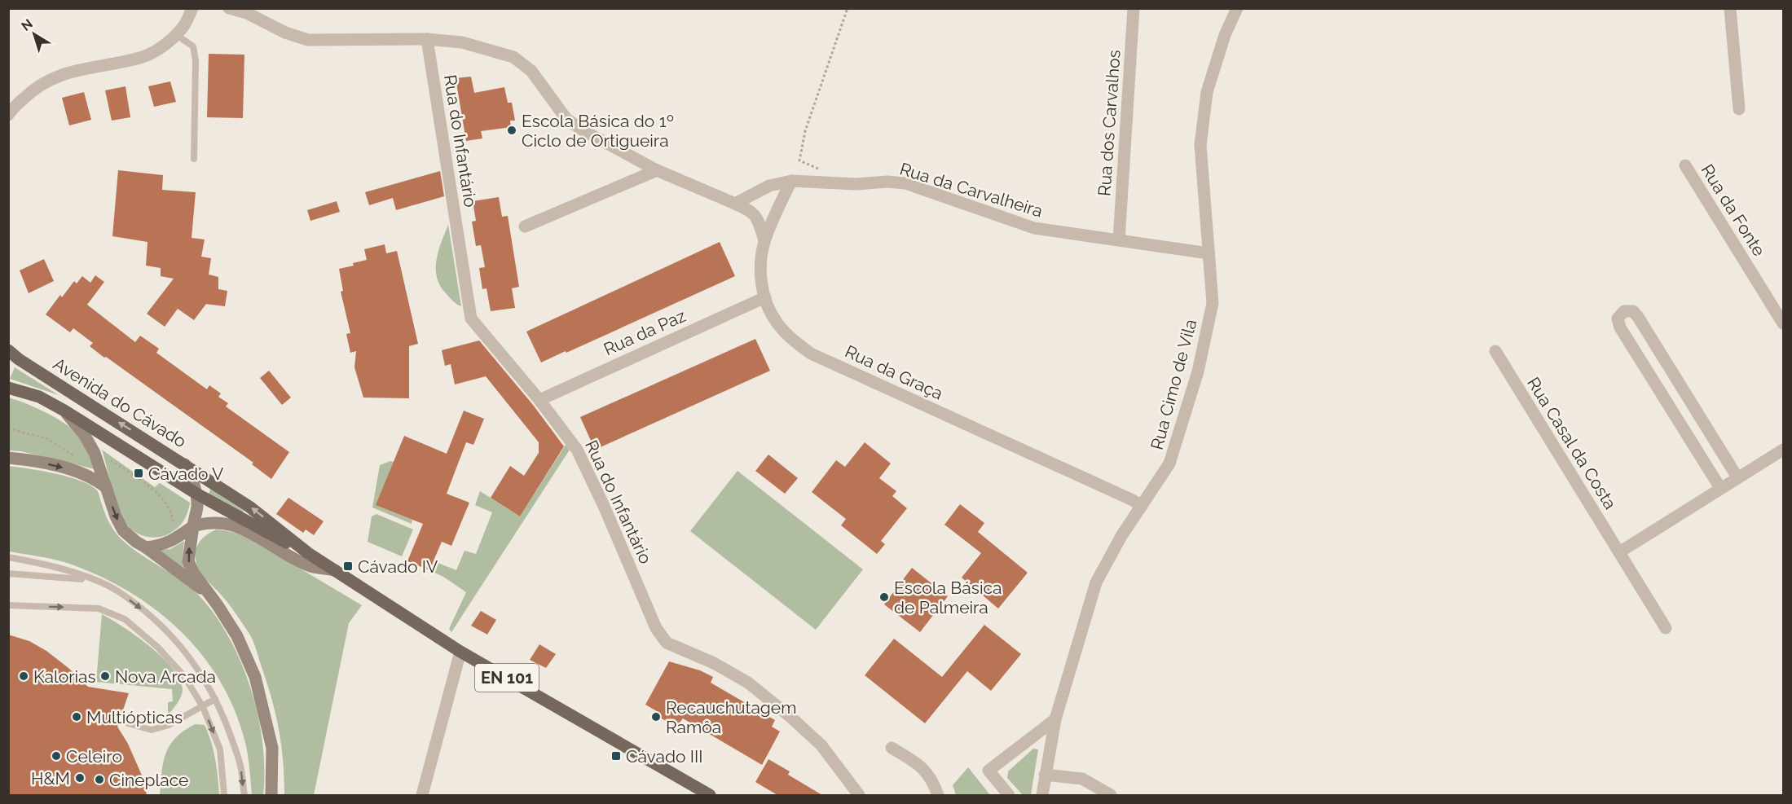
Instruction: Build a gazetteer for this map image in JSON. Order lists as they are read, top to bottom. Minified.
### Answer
{"streets":{"main road":["Avenida do Cávado","EN 101"],"street":["Rua dos Carvalhos","Rua do Infantário","Rua da Carvalheira","Rua da Fonte","Rua da Paz","Rua da Graça","Rua Cimo de Vila","Rua Casal da Costa"]},"crossings":[["Rua dos Carvalhos","Rua da Carvalheira"],["Rua do Infantário","Rua da Paz"],["Rua da Carvalheira","Rua da Graça"],["Rua da Carvalheira","Rua Cimo de Vila"],["Rua da Paz","Rua da Graça"],["Rua da Graça","Rua Cimo de Vila"]],"places":{"other":["Escola Básica do 1º Ciclo de Ortigueira","Escola Básica de Palmeira","Kalorias","Nova Arcada","Multiópticas","Recauchutagem Ramôa","Celeiro","H&M","Cineplace"],"transit":["Cávado V","Cávado IV","Cávado III"]},"north":"top left"}
